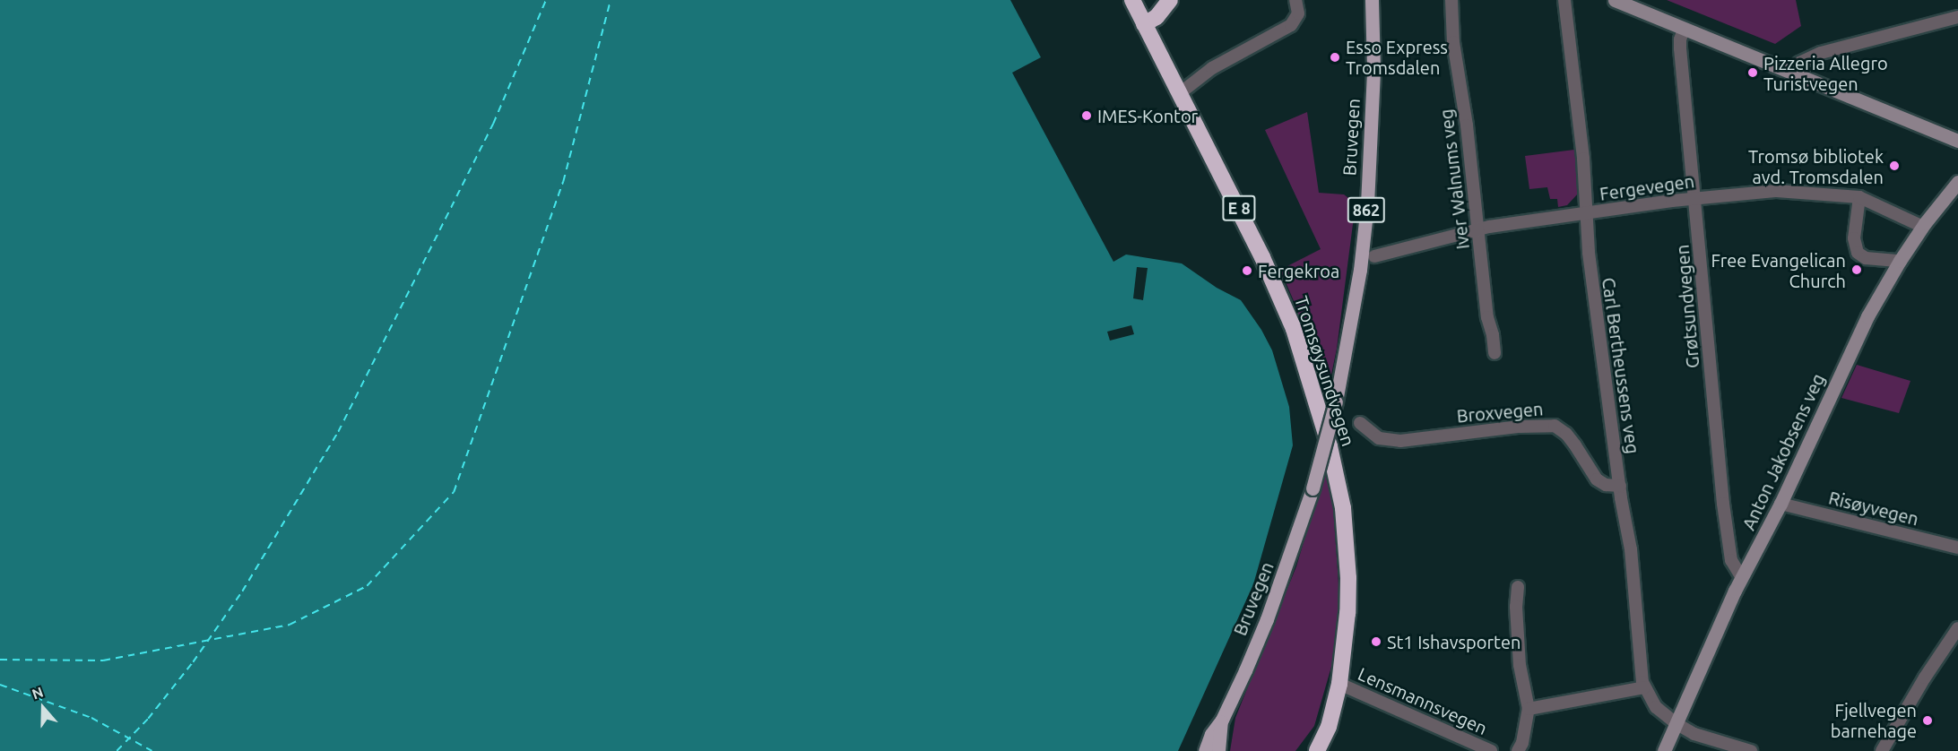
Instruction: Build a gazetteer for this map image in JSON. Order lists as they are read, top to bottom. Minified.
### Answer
{"streets":{"highway":["E 8","Tromsøysundvegen"],"main road":["Bruvegen","862"],"street":["Iver Walnums veg","Fergevegen","Grøtsundvegen","Carl Bertheussens veg","Broxvegen","Anton Jakobsens veg","Risøyvegen","Lensmannsvegen"]},"crossings":[["Iver Walnums veg","Fergevegen"],["Fergevegen","Grøtsundvegen"],["Fergevegen","Carl Bertheussens veg"],["Fergevegen","Anton Jakobsens veg"],["Grøtsundvegen","Anton Jakobsens veg"],["Carl Bertheussens veg","Broxvegen"],["Carl Bertheussens veg","Anton Jakobsens veg"],["Tromsøysundvegen","Lensmannsvegen"],["Anton Jakobsens veg","Risøyvegen"]],"places":["Esso Express Tromsdalen","Pizzeria Allegro Turistvegen","IMES-Kontor","Tromsø bibliotek avd. Tromsdalen","Free Evangelican Church","Fergekroa","St1 Ishavsporten","Fjellvegen barnehage"],"north":"top"}
